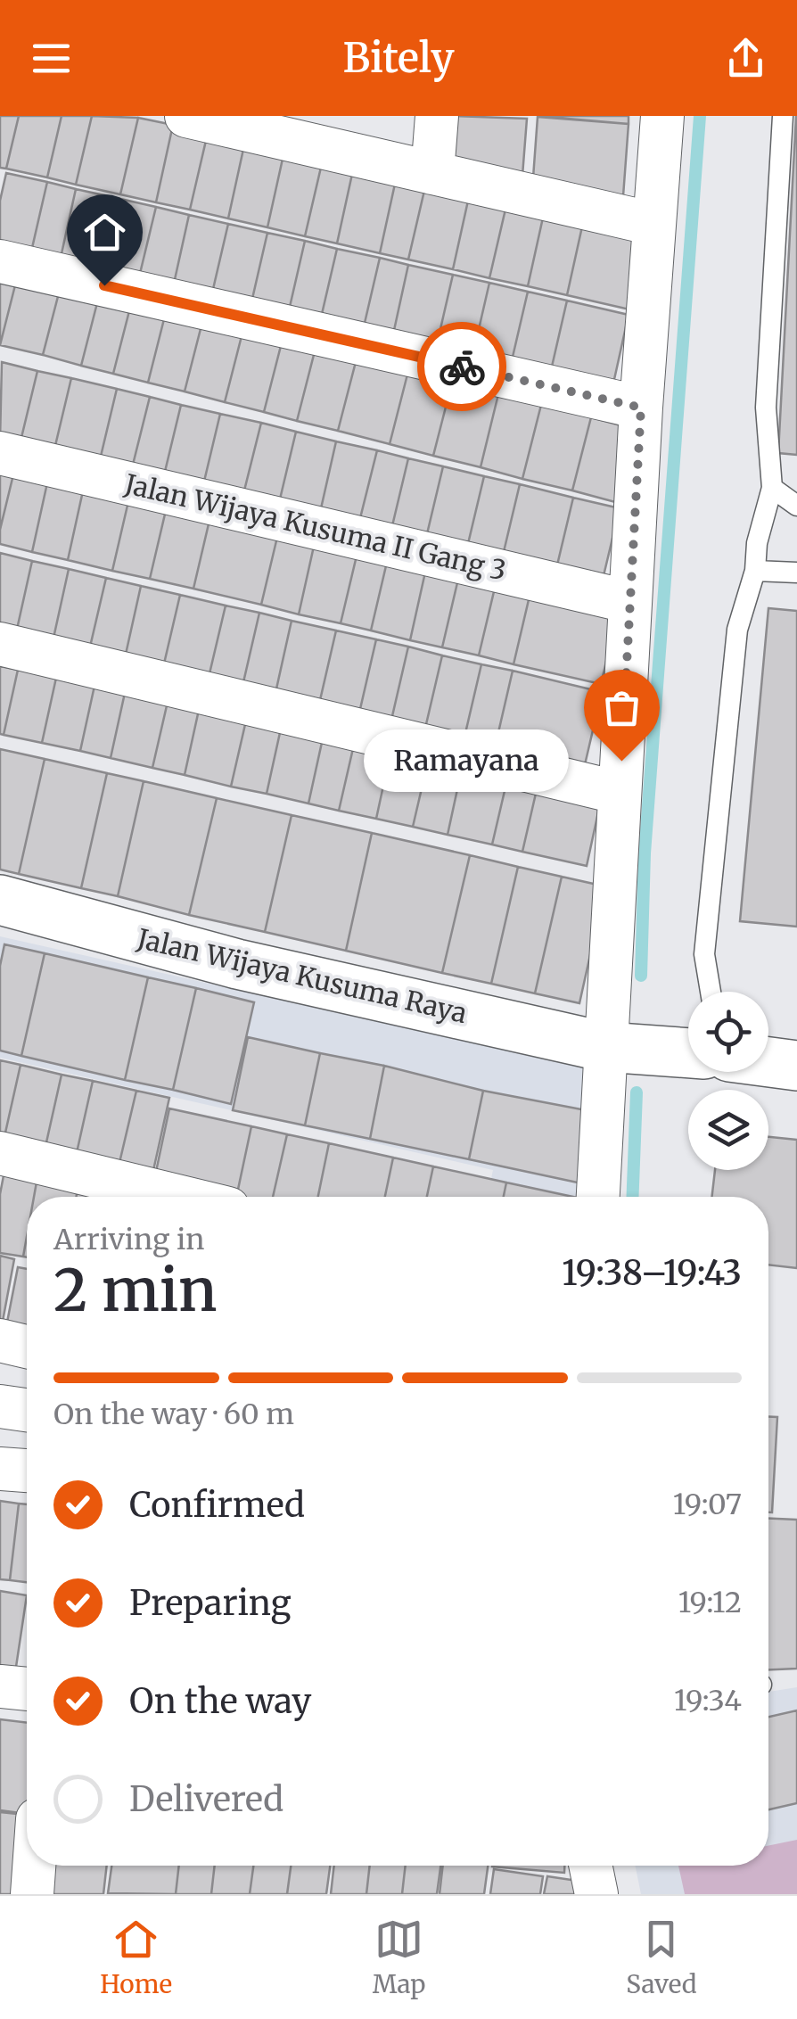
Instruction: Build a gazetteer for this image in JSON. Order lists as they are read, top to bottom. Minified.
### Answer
{"streets":{"street":["Jalan Wijaya Kusuma II Gang 3","Jalan Wijaya Kusuma Raya"]},"places":["Ramayana"],"page":{"header":"Bitely","bubble":"Ramayana","heading":["2 min","Arriving in","19:38–19:43"],"bar":"On the way · 60 m","list":[["Confirmed","19:07"],["Preparing","19:12"],["On the way","19:34"],"Delivered"],"tabs":["Home","Map","Saved"]}}
